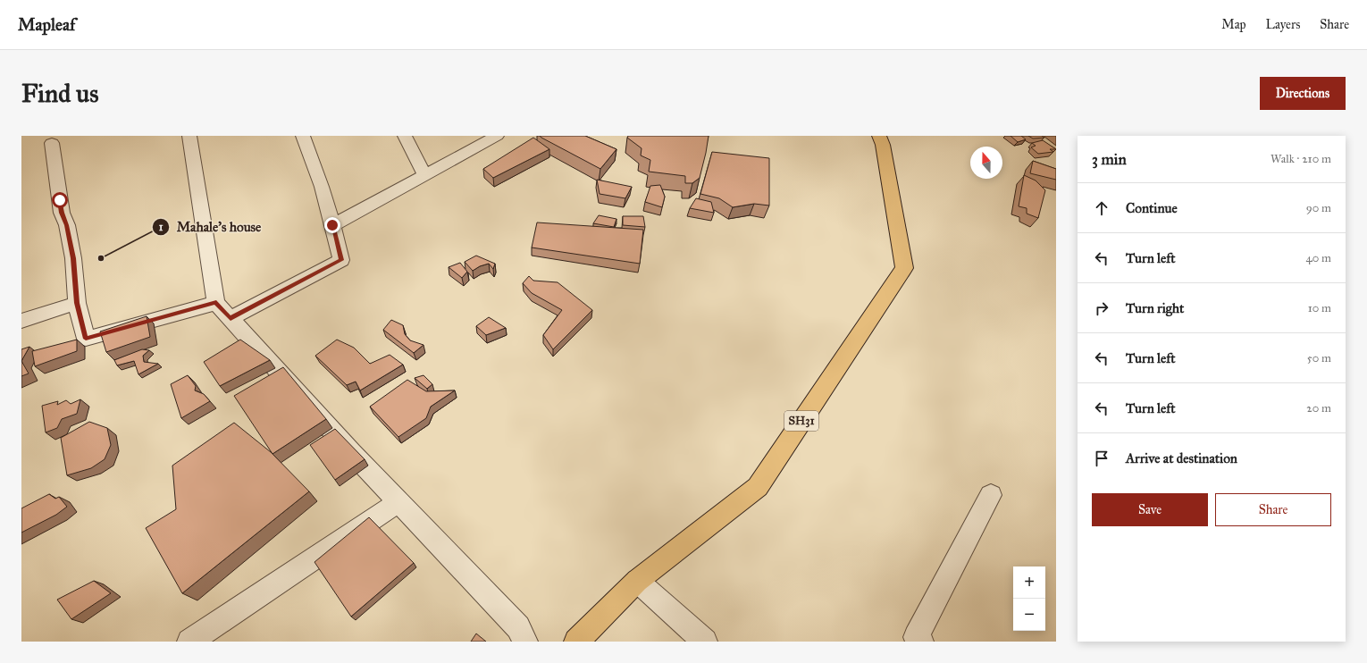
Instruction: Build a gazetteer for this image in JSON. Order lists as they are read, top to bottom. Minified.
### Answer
{"streets":{"main road":["SH31"]},"places":["Mahale's house"],"north":"top","page":{"header":"Mapleaf","nav":["Map","Layers","Share"],"buttons":["Directions",["Save","Share"]],"title":"Find us","heading":["3 min","Walk · 210 m"],"list":[["Continue","90 m"],["Turn left","40 m"],["Turn right","10 m"],["Turn left","50 m"],["Turn left","20 m"],"Arrive at destination"],"map_buttons":["+","−"]}}
